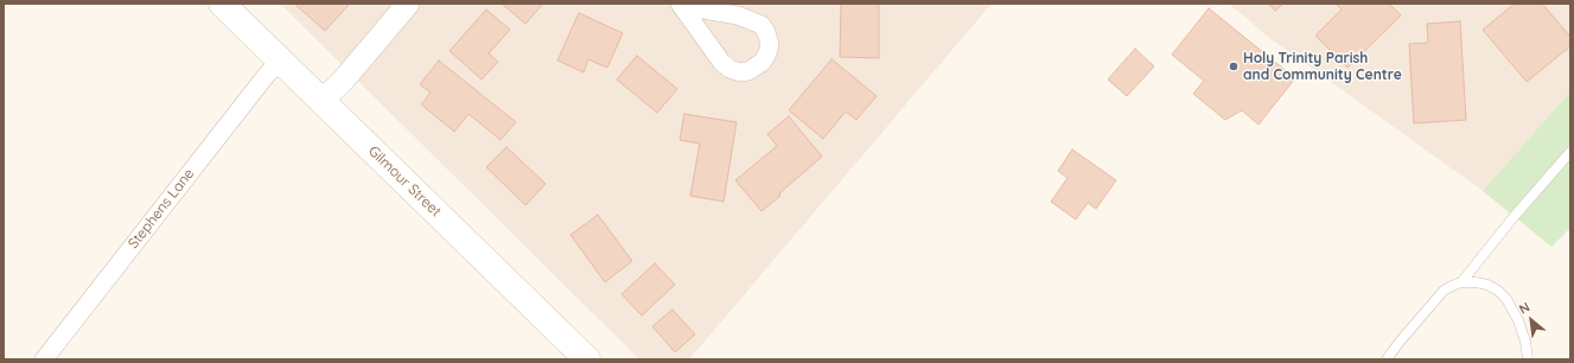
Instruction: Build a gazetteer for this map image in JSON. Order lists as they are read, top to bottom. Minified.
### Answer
{"streets":{"main road":["Gilmour Street"],"street":["Stephens Lane"]},"crossings":[["Gilmour Street","Stephens Lane"]],"places":["Holy Trinity Parish and Community Centre"],"north":"top left"}
